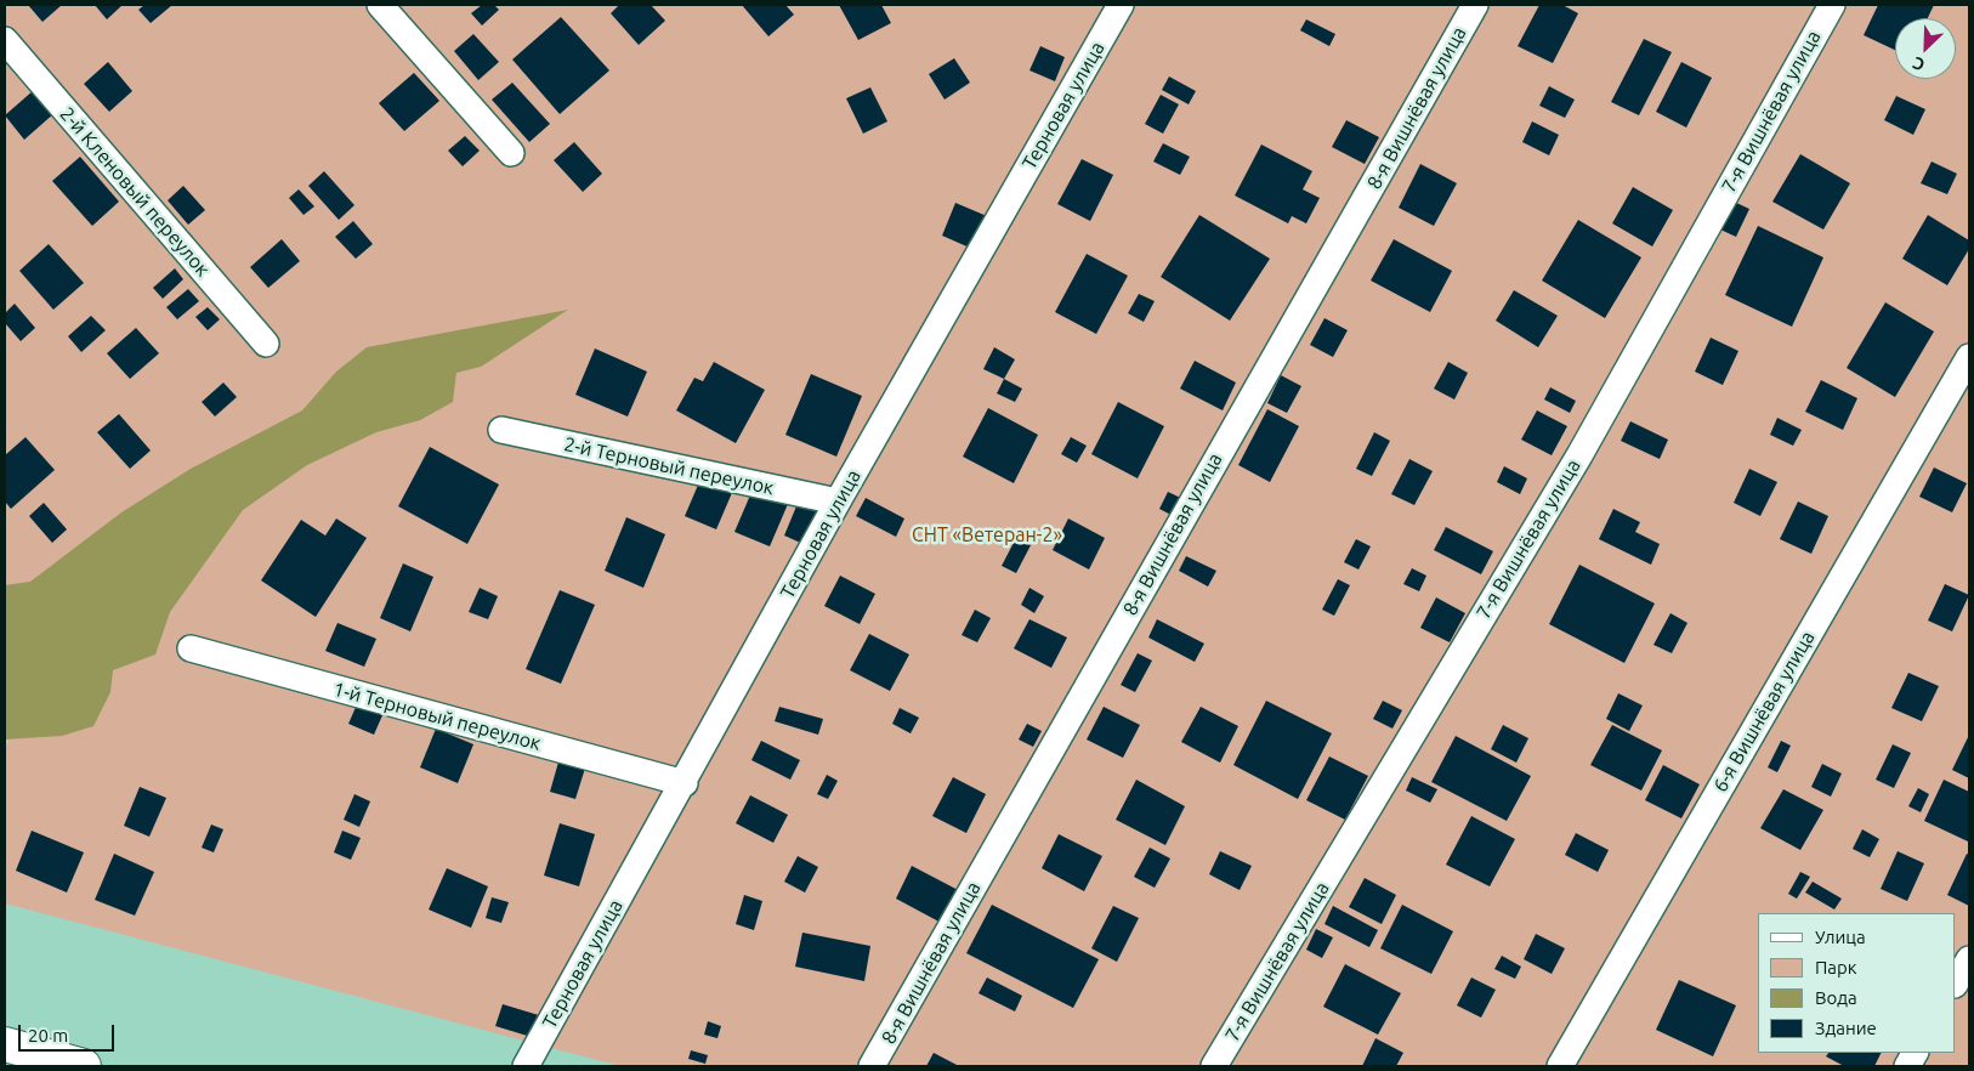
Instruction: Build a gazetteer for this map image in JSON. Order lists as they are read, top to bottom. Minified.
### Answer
{"streets":{"street":["Терновая улица","8-я Вишнёвая улица","7-я Вишнёвая улица","2-й Кленовый переулок","2-й Терновый переулок","6-я Вишнёвая улица","1-й Терновый переулок"]},"crossings":[["Терновая улица","2-й Терновый переулок"],["Терновая улица","1-й Терновый переулок"]],"parks":["СНТ «Ветеран-2»"],"legend":["Улица","Парк","Вода","Здание"],"scale_bar":"20 m","north":"bottom left"}
